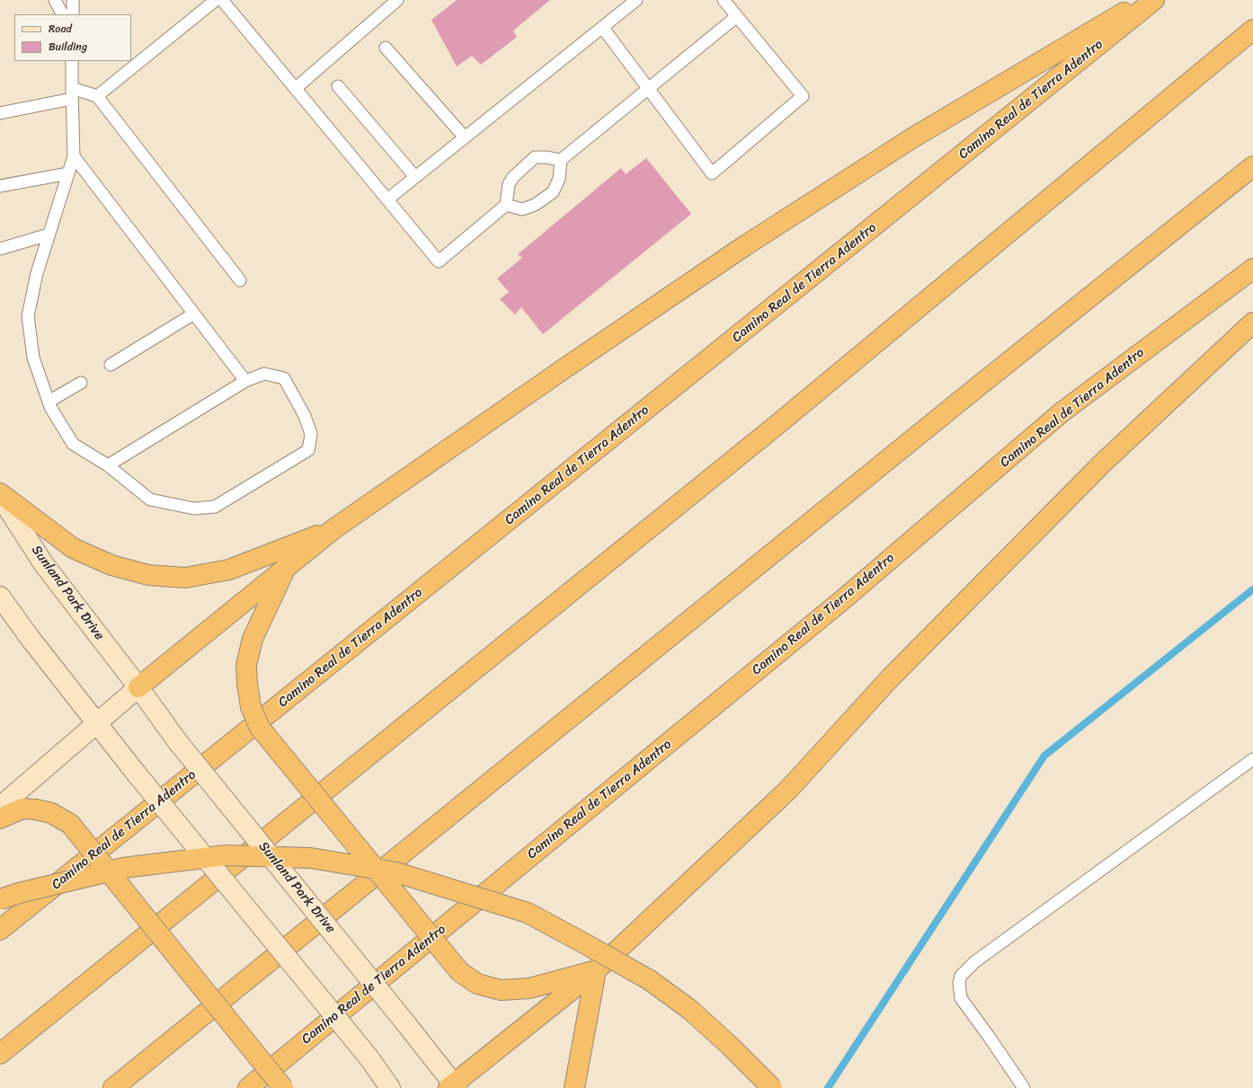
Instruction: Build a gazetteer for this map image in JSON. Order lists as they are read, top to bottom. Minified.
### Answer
{"streets":{"highway":["Camino Real de Tierra Adentro"],"main road":["Sunland Park Drive"]},"legend":["Road","Building"]}
